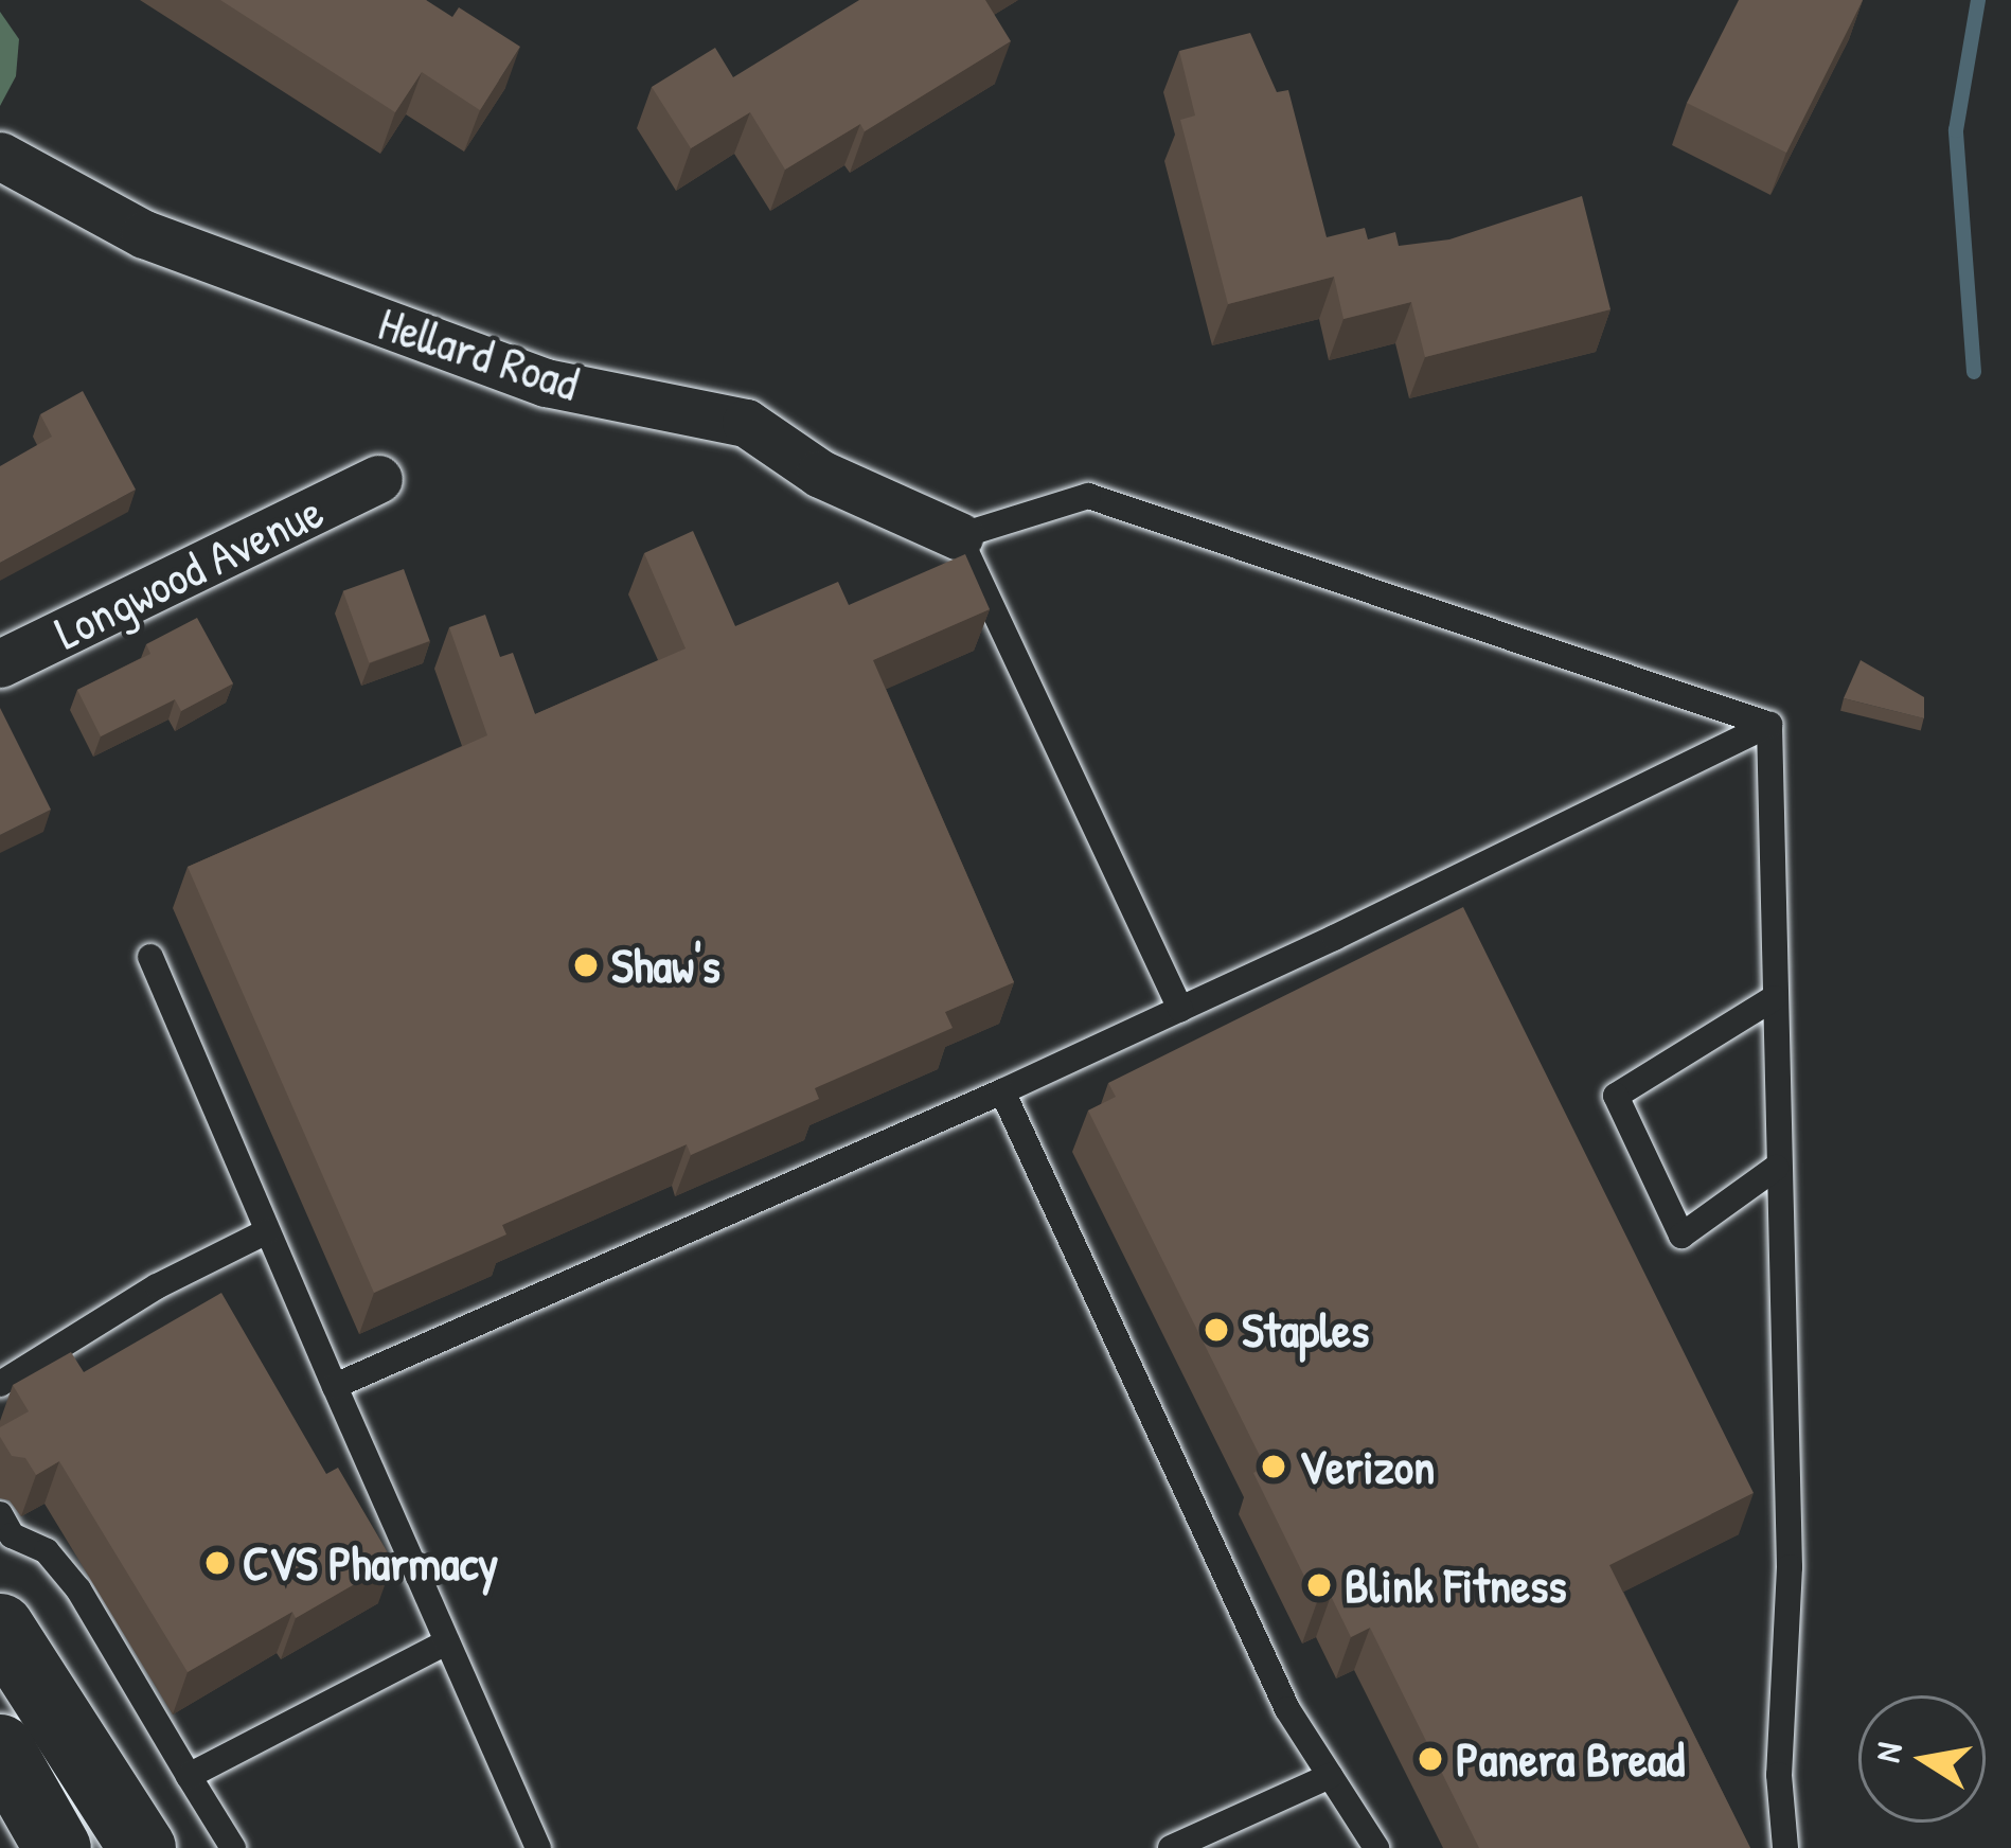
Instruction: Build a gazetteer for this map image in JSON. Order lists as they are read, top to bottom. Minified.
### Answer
{"streets":{"street":["Hellard Road","Longwood Avenue"]},"places":["Shaw's","Staples","Verizon","CVS Pharmacy","Blink Fitness","Panera Bread"],"north":"left"}
